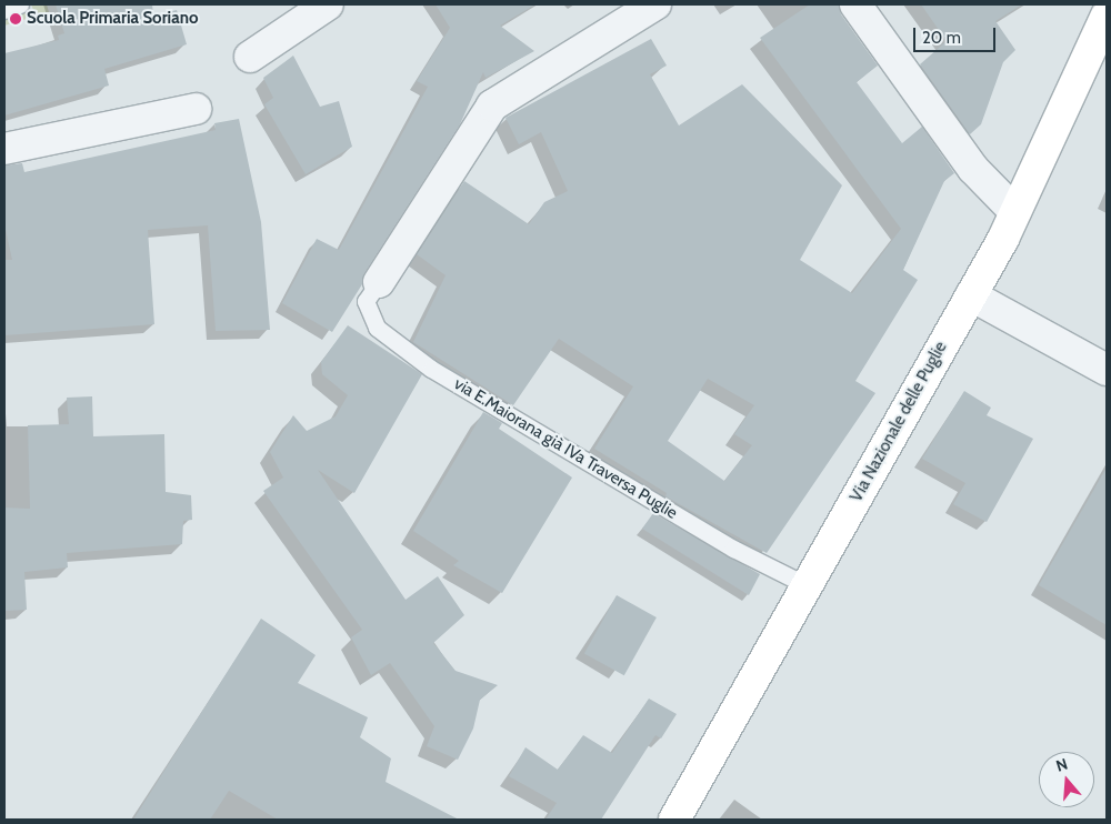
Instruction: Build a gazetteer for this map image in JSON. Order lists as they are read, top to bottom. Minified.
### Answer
{"streets":{"main road":["Via Nazionale delle Puglie"],"lane":["via E.Maiorana già IVa Traversa Puglie"]},"crossings":[["Via Nazionale delle Puglie","via E.Maiorana già IVa Traversa Puglie"]],"places":["Scuola Primaria Soriano"],"scale_bar":"20 m","north":"top"}
